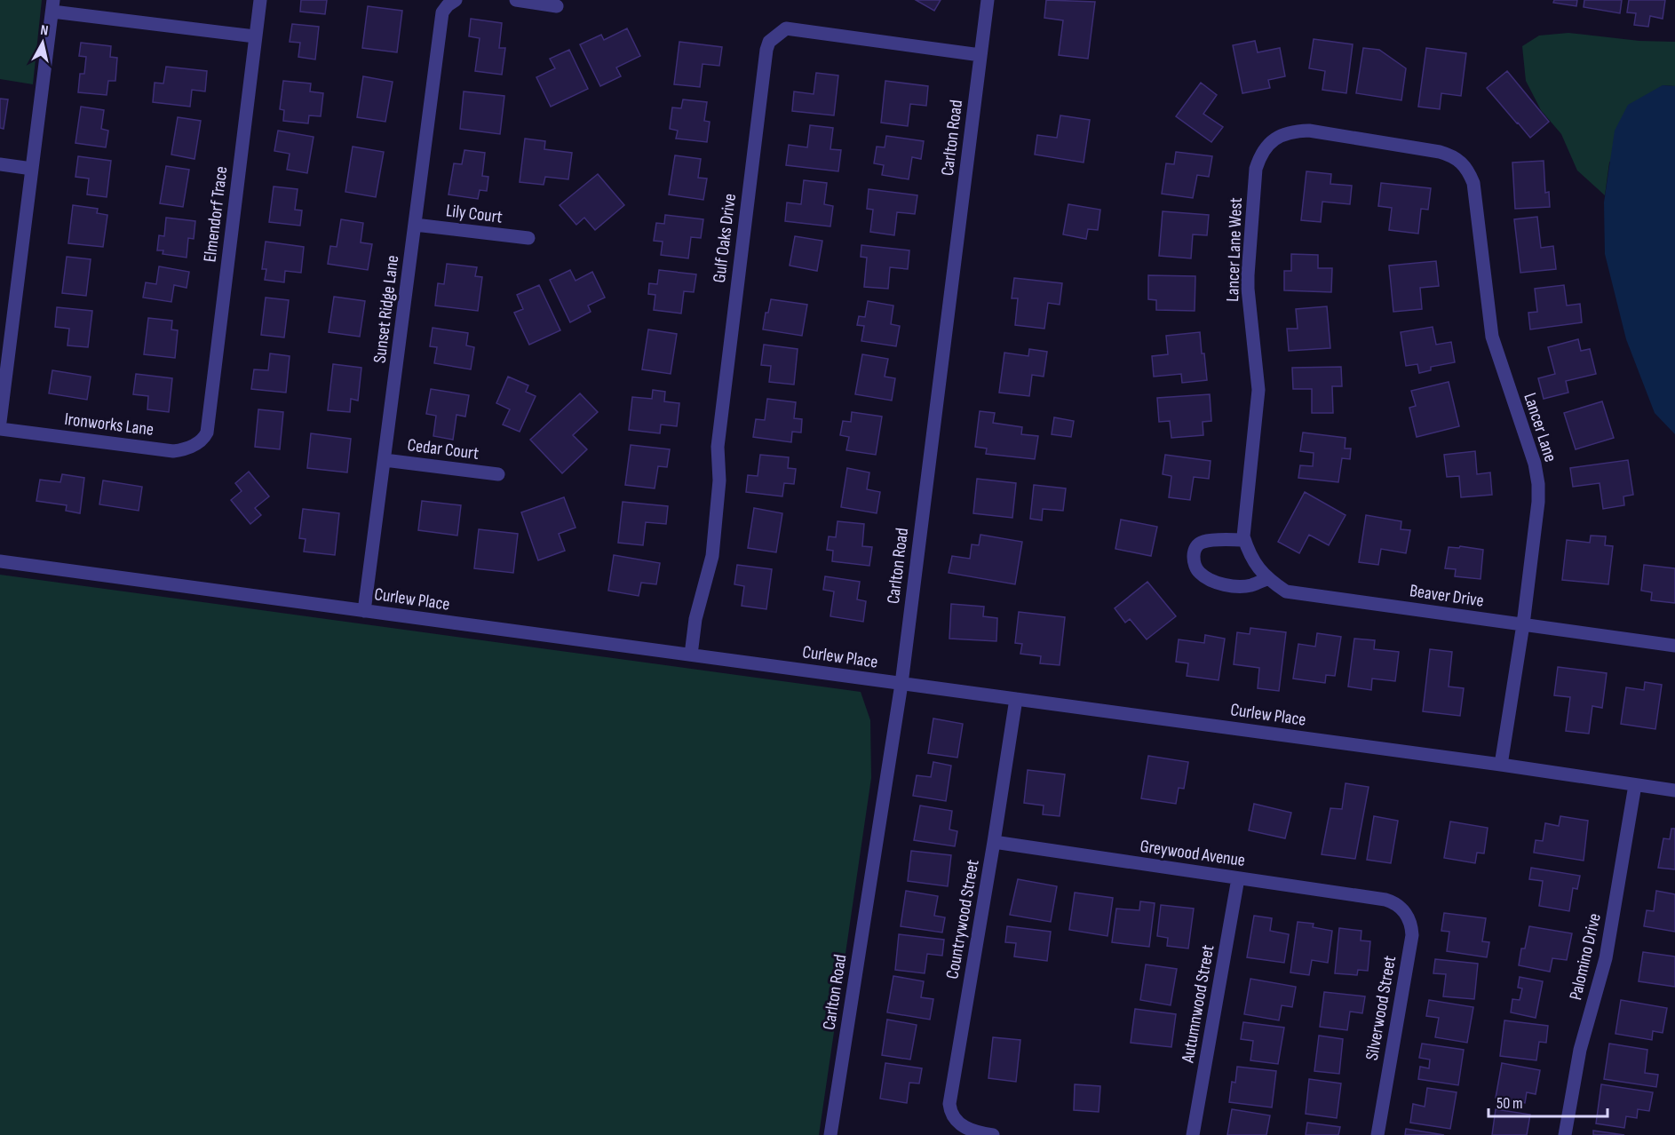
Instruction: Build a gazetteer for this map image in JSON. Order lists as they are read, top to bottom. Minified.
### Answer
{"streets":{"street":["Carlton Road","Lily Court","Elmendorf Trace","Gulf Oaks Drive","Lancer Lane West","Sunset Ridge Lane","Ironworks Lane","Lancer Lane","Cedar Court","Beaver Drive","Curlew Place","Greywood Avenue","Countrywood Street","Palomino Drive","Autumnwood Street","Silverwood Street"]},"crossings":[["Carlton Road","Gulf Oaks Drive"],["Carlton Road","Curlew Place"],["Lily Court","Sunset Ridge Lane"],["Elmendorf Trace","Ironworks Lane"],["Gulf Oaks Drive","Curlew Place"],["Lancer Lane West","Lancer Lane"],["Lancer Lane West","Beaver Drive"],["Sunset Ridge Lane","Cedar Court"],["Sunset Ridge Lane","Curlew Place"],["Lancer Lane","Beaver Drive"],["Lancer Lane","Curlew Place"],["Curlew Place","Countrywood Street"],["Curlew Place","Palomino Drive"],["Greywood Avenue","Countrywood Street"],["Greywood Avenue","Autumnwood Street"],["Greywood Avenue","Silverwood Street"]],"scale_bar":"50 m","north":"top"}
